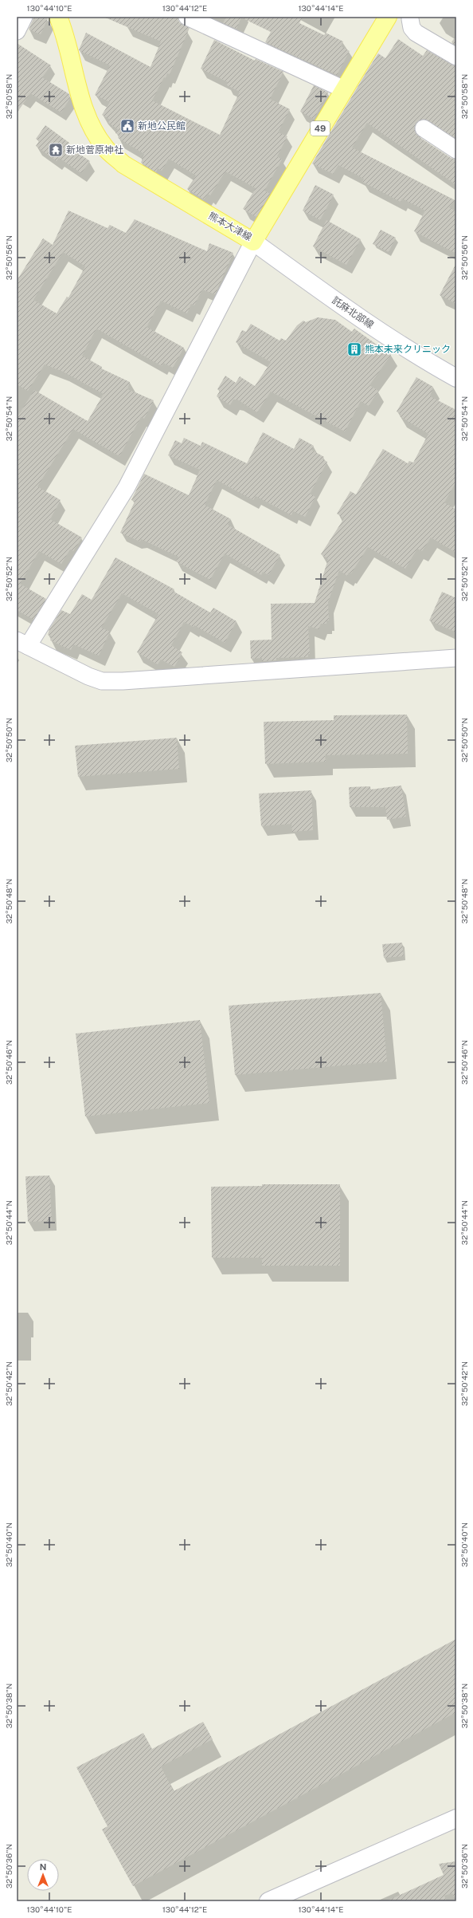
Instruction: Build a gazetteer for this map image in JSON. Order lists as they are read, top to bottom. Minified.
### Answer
{"streets":{"main road":["49","熊本大津線","託麻北部線"]},"crossings":[["熊本大津線","託麻北部線"]],"places":{"public building":["新地公民館"],"temple":["新地菅原神社"],"building":["熊本未来クリニック"]},"north":"top","coordinates":["130°44'10\"E","130°44'12\"E","130°44'14\"E","32°50'58\"N","32°50'56\"N","32°50'54\"N","32°50'52\"N","32°50'50\"N","32°50'48\"N","32°50'46\"N","32°50'44\"N","32°50'42\"N","32°50'40\"N","32°50'38\"N","32°50'36\"N"]}
